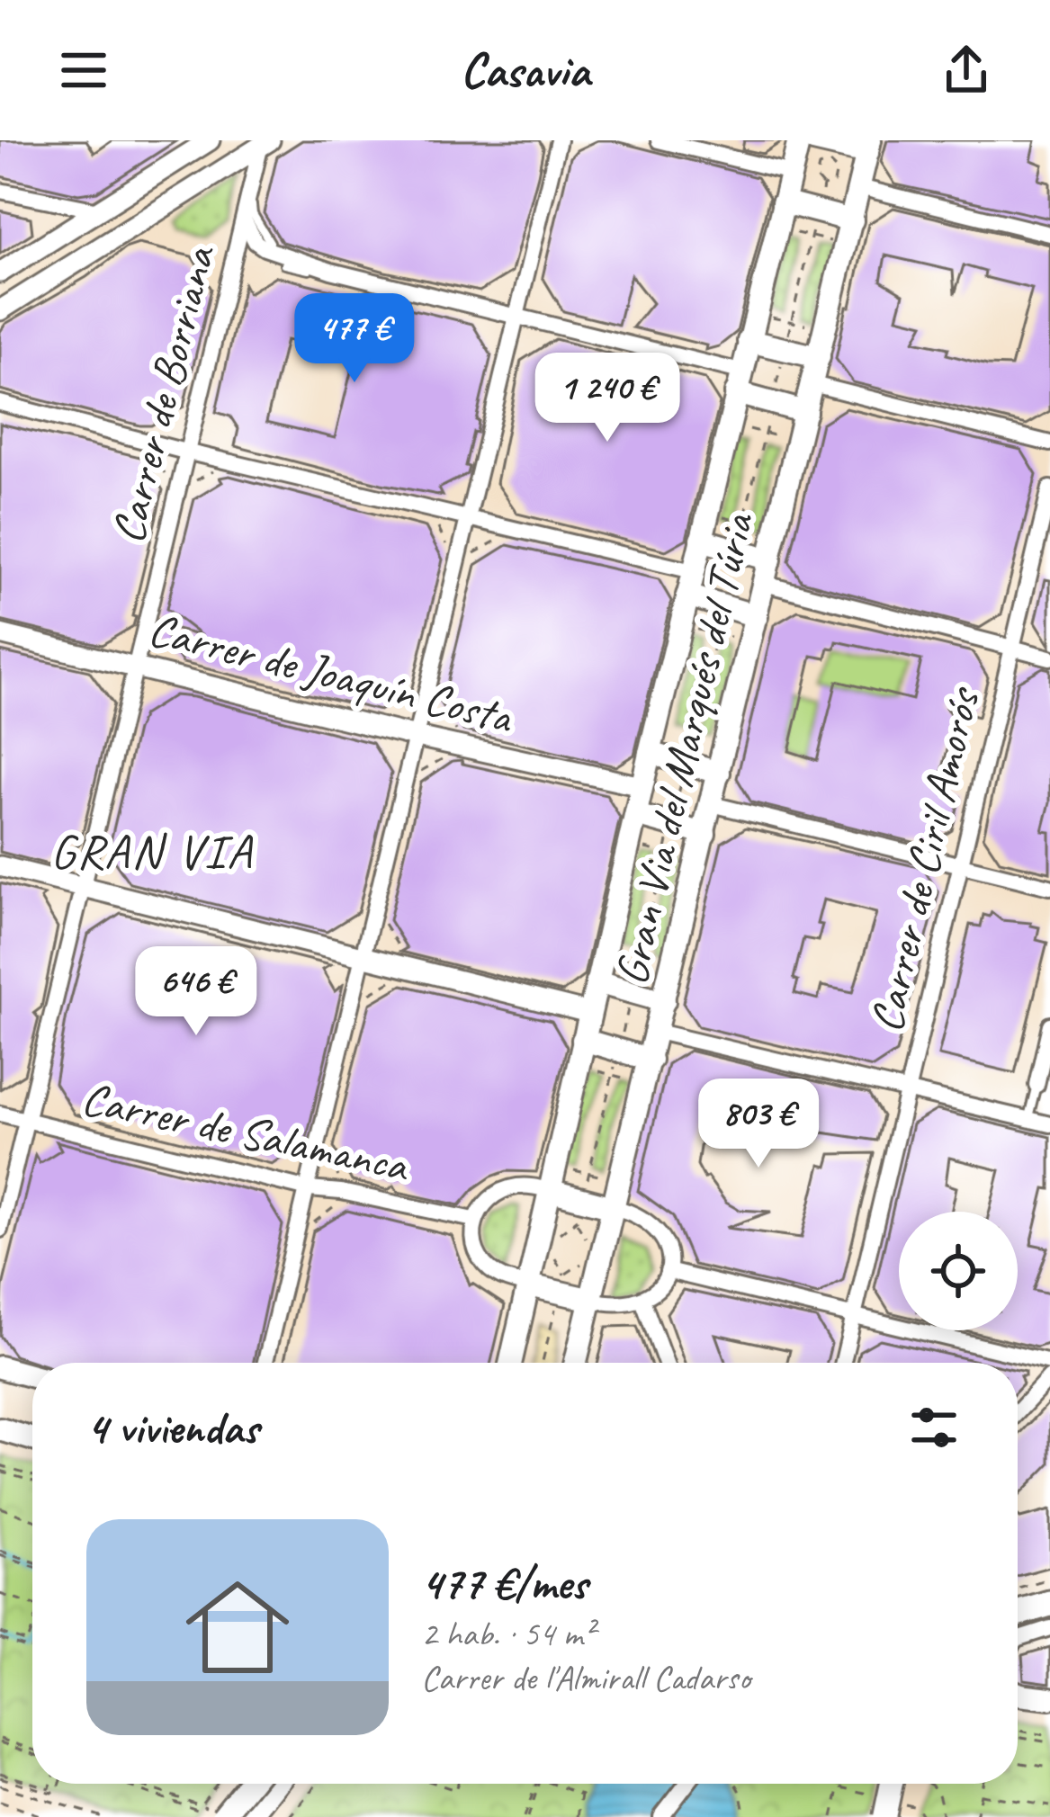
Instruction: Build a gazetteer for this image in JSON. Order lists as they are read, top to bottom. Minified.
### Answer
{"streets":{"main road":["Gran Via del Marqués del Túria"],"street":["Carrer de Borriana","Carrer de Joaquín Costa","Carrer de Ciril Amorós","Carrer de Salamanca"]},"crossings":[["Carrer de Borriana","Carrer de Joaquín Costa"],["Carrer de Borriana","Carrer de Salamanca"],["Carrer de Joaquín Costa","Gran Via del Marqués del Túria"]],"districts":["GRAN VIA"],"page":{"header":"Casavia","price":["477 €","1 240 €","646 €","803 €"],"heading":"4 viviendas","list":[{"name":"477 €/mes","note":"2 hab. · 54 m² · Carrer de l'Almirall Cadarso"}]}}
